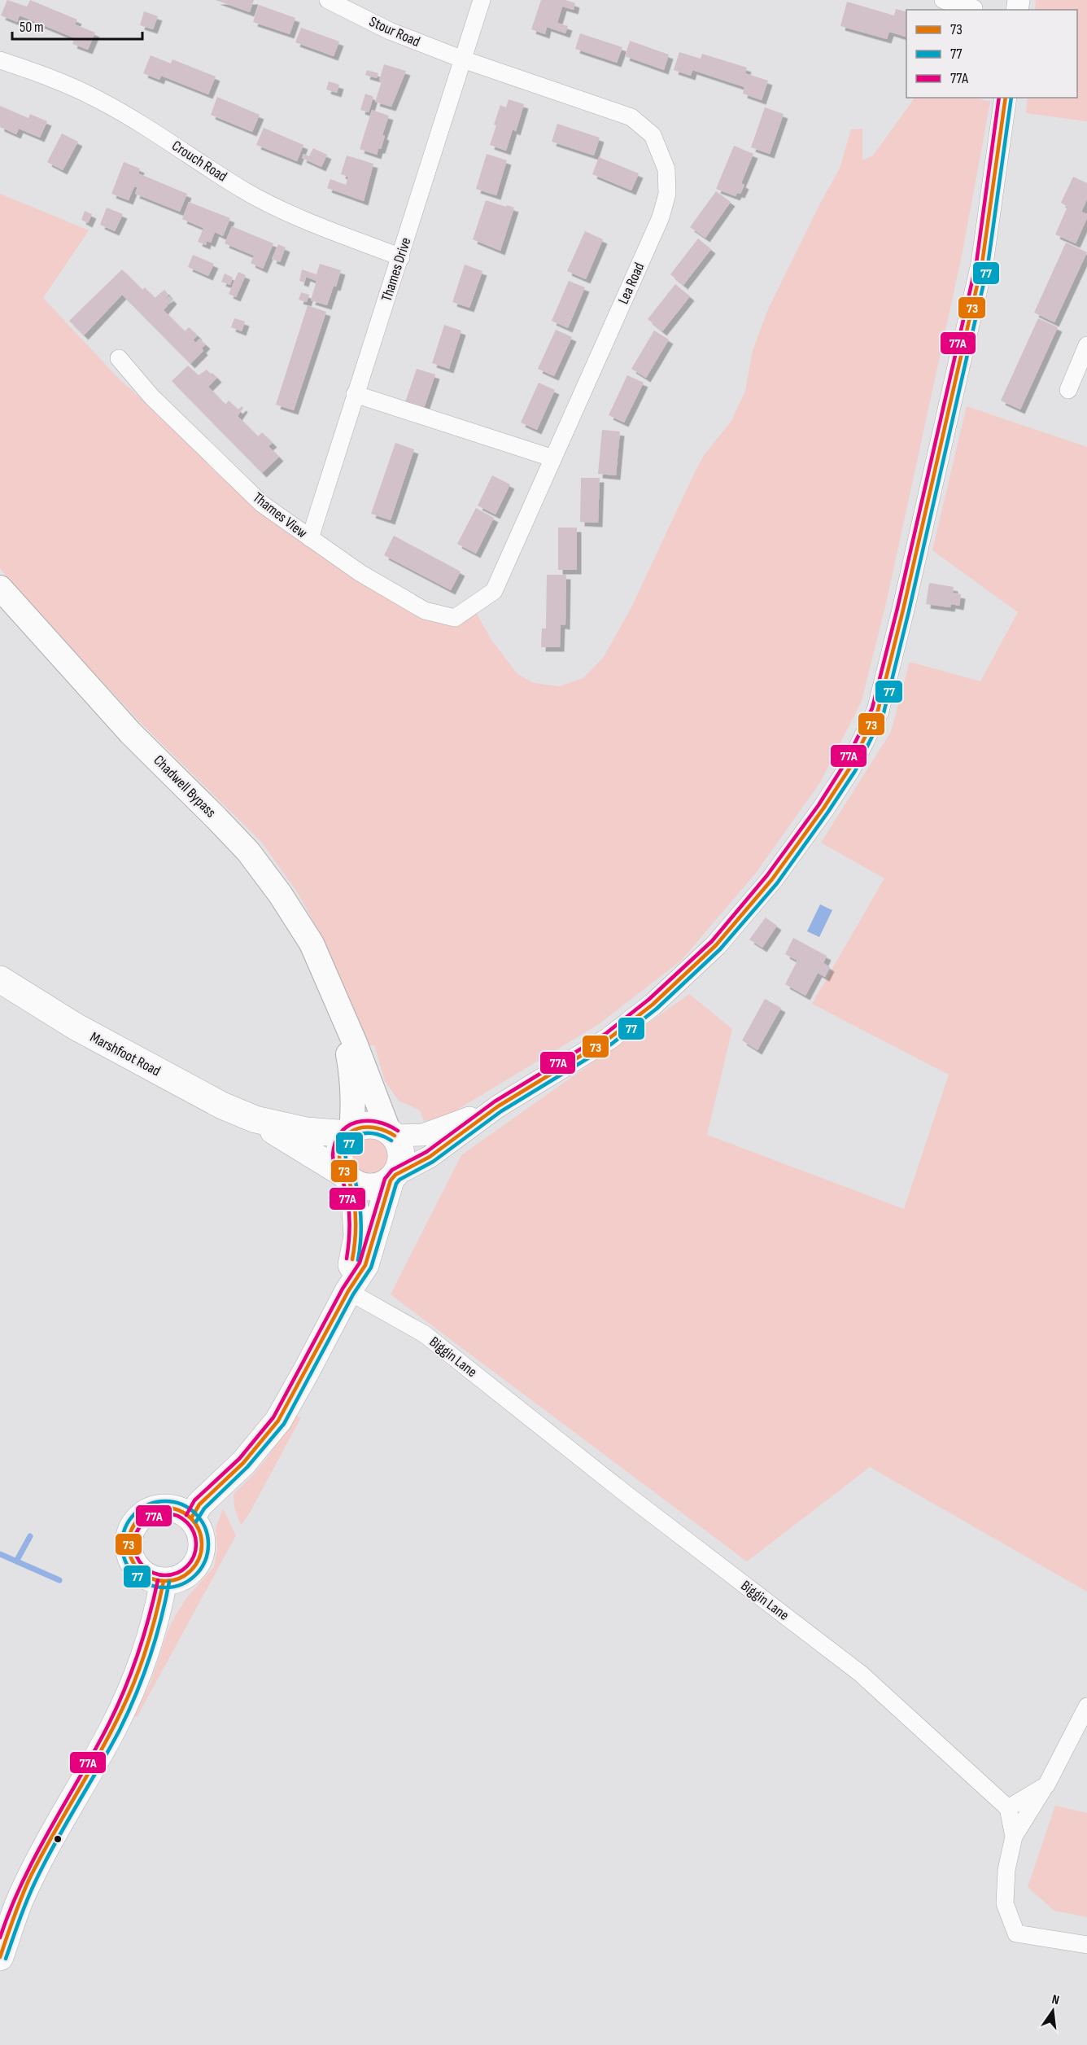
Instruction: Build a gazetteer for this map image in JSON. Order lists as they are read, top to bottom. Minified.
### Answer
{"streets":{"main road":["Chadwell Bypass","Marshfoot Road"],"street":["Stour Road","Crouch Road","Thames Drive","Lea Road","Thames View","Biggin Lane"]},"crossings":[["Stour Road","Thames Drive"],["Stour Road","Lea Road"],["Crouch Road","Thames Drive"],["Thames Drive","Lea Road"],["Thames Drive","Thames View"],["Lea Road","Thames View"],["Chadwell Bypass","Marshfoot Road"]],"lines":["transit line 73","transit line 77","transit line 77A"],"legend":["73","77","77A"],"scale_bar":"50 m","north":"top"}
